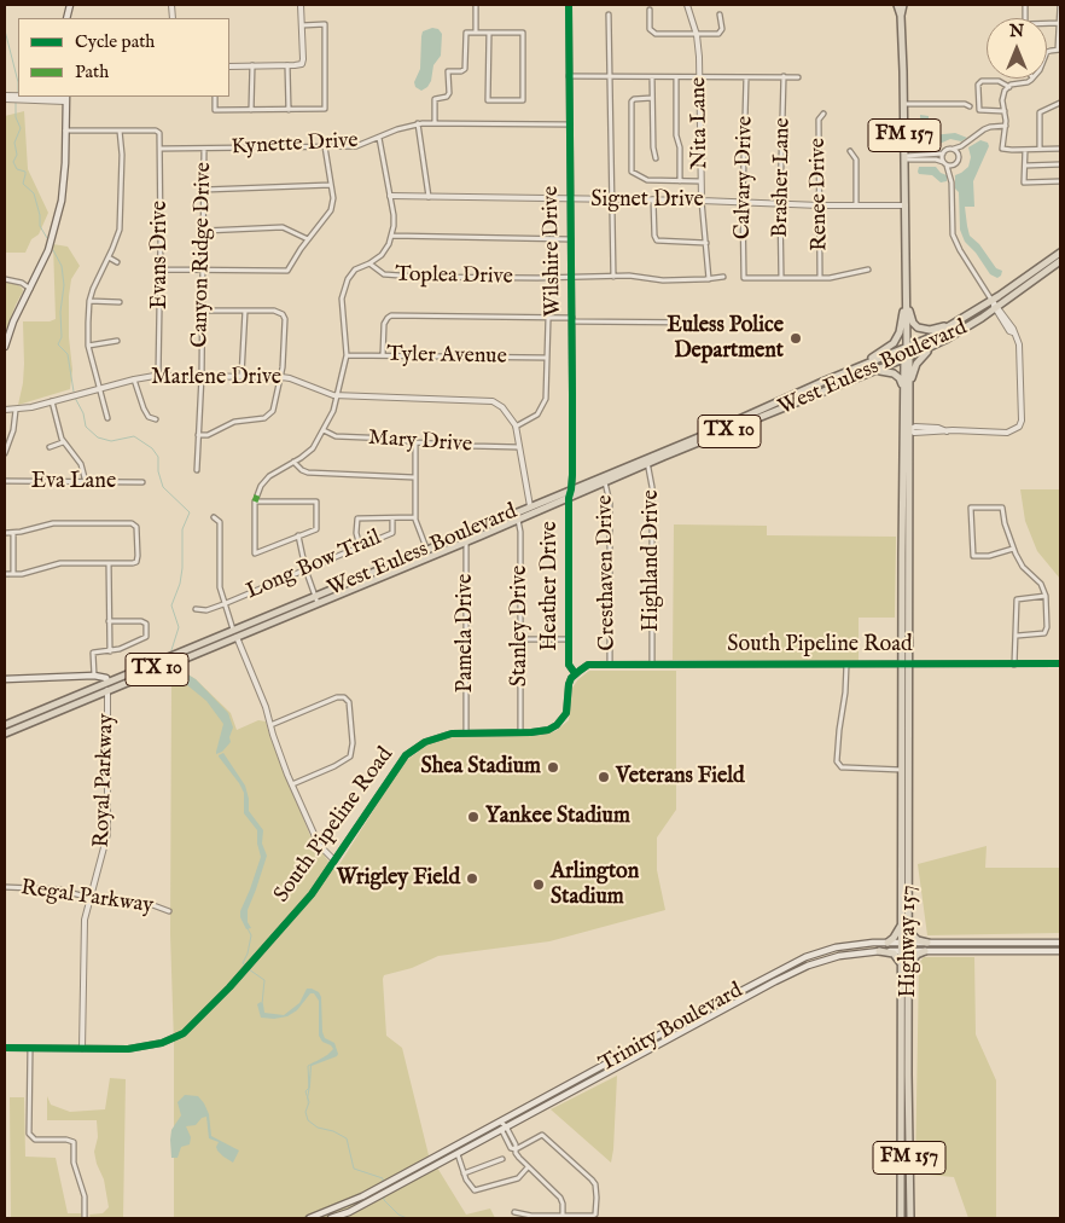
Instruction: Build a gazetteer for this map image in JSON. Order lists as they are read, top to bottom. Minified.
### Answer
{"streets":{"main road":["FM 157","West Euless Boulevard","TX 10","Highway 157","Trinity Boulevard"],"street":["Nita Lane","Kynette Drive","Calvary Drive","Brasher Lane","Renee Drive","Signet Drive","Wilshire Drive","Evans Drive","Canyon Ridge Drive","Toplea Drive","Tyler Avenue","Marlene Drive","Mary Drive","Eva Lane","Highland Drive","Long Bow Trail","Cresthaven Drive","Heather Drive","Stanley Drive","Pamela Drive","South Pipeline Road","Royal Parkway","Regal Parkway"]},"crossings":[["Nita Lane","Signet Drive"],["Nita Lane","Toplea Drive"],["FM 157","Signet Drive"],["FM 157","West Euless Boulevard"],["FM 157","South Pipeline Road"],["FM 157","Highway 157"],["Kynette Drive","Wilshire Drive"],["Kynette Drive","Evans Drive"],["Kynette Drive","Canyon Ridge Drive"],["Calvary Drive","Brasher Lane"],["Calvary Drive","Signet Drive"],["Brasher Lane","Signet Drive"],["Renee Drive","Signet Drive"],["Signet Drive","Wilshire Drive"],["Wilshire Drive","Toplea Drive"],["Wilshire Drive","West Euless Boulevard"],["Wilshire Drive","Heather Drive"],["Evans Drive","Marlene Drive"],["Canyon Ridge Drive","Marlene Drive"],["West Euless Boulevard","Highland Drive"],["West Euless Boulevard","Cresthaven Drive"],["West Euless Boulevard","Heather Drive"],["West Euless Boulevard","Stanley Drive"],["West Euless Boulevard","Pamela Drive"],["West Euless Boulevard","Royal Parkway"],["Highland Drive","South Pipeline Road"],["Cresthaven Drive","South Pipeline Road"],["Heather Drive","South Pipeline Road"],["Stanley Drive","South Pipeline Road"],["Pamela Drive","South Pipeline Road"],["South Pipeline Road","Royal Parkway"],["South Pipeline Road","Highway 157"],["Royal Parkway","Regal Parkway"],["Highway 157","Trinity Boulevard"]],"places":["Euless Police Department","Shea Stadium","Veterans Field","Yankee Stadium","Wrigley Field","Arlington Stadium"],"legend":["Cycle path","Path"],"north":"top"}
